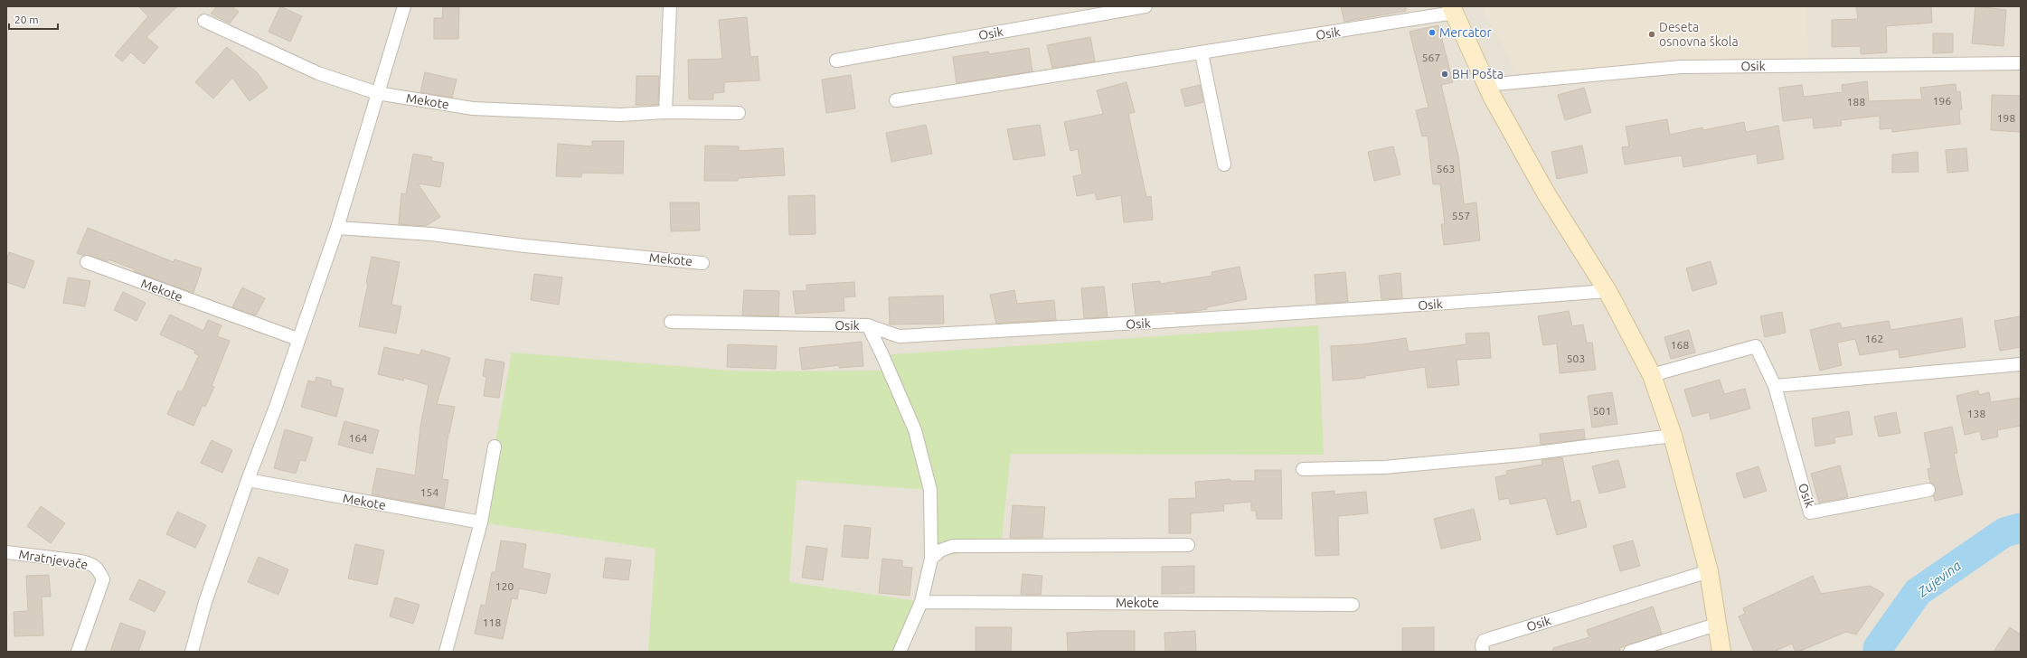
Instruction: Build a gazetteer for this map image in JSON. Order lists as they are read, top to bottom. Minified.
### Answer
{"streets":{"main road":["Osik"],"street":["Mekote","Mratnjevače"]},"water":["Zujevina"],"places":["Mercator","Deseta osnovna škola","BH Pošta"],"house_numbers":["567","196","188","198","563","557","162","168","503","501","138","164","154","120","118"],"scale_bar":"20 m"}
